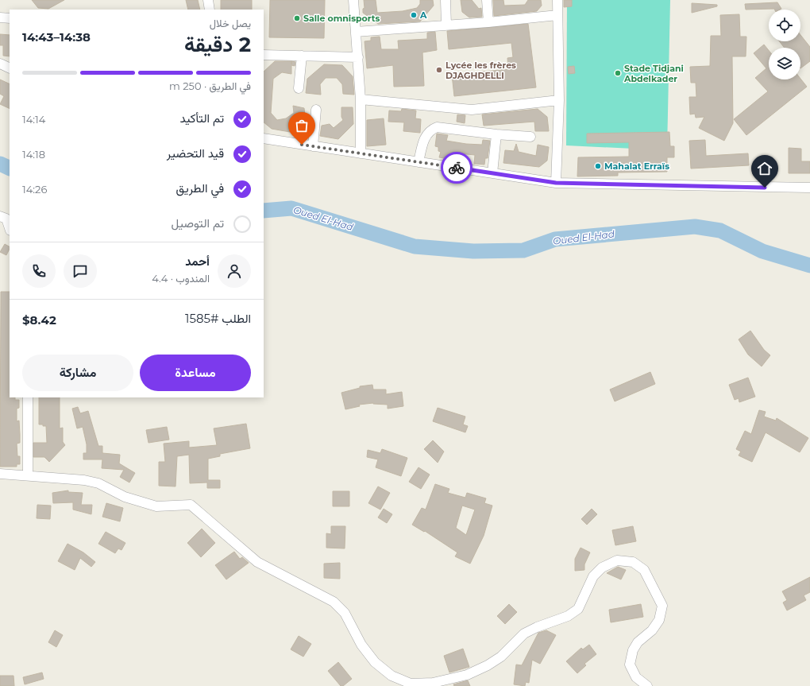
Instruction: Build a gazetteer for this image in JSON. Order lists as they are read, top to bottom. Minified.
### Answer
{"water":["Oued El-Had"],"places":["A","Salle omnisports","Lycée les frères DJAGHDELLI","Stade Tidjani Abdelkader","Mahalat Erraïs"],"page":{"heading":["2 دقيقة","يصل خلال","14:38–14:43"],"panel":["أحمد","المندوب · 4.4","الطلب #1585","$8.42"],"bar":"في الطريق · 250 m","list":[["تم التأكيد","14:14"],["قيد التحضير","14:18"],["في الطريق","14:26"],"تم التوصيل"],"buttons":["مساعدة","مشاركة"]}}
